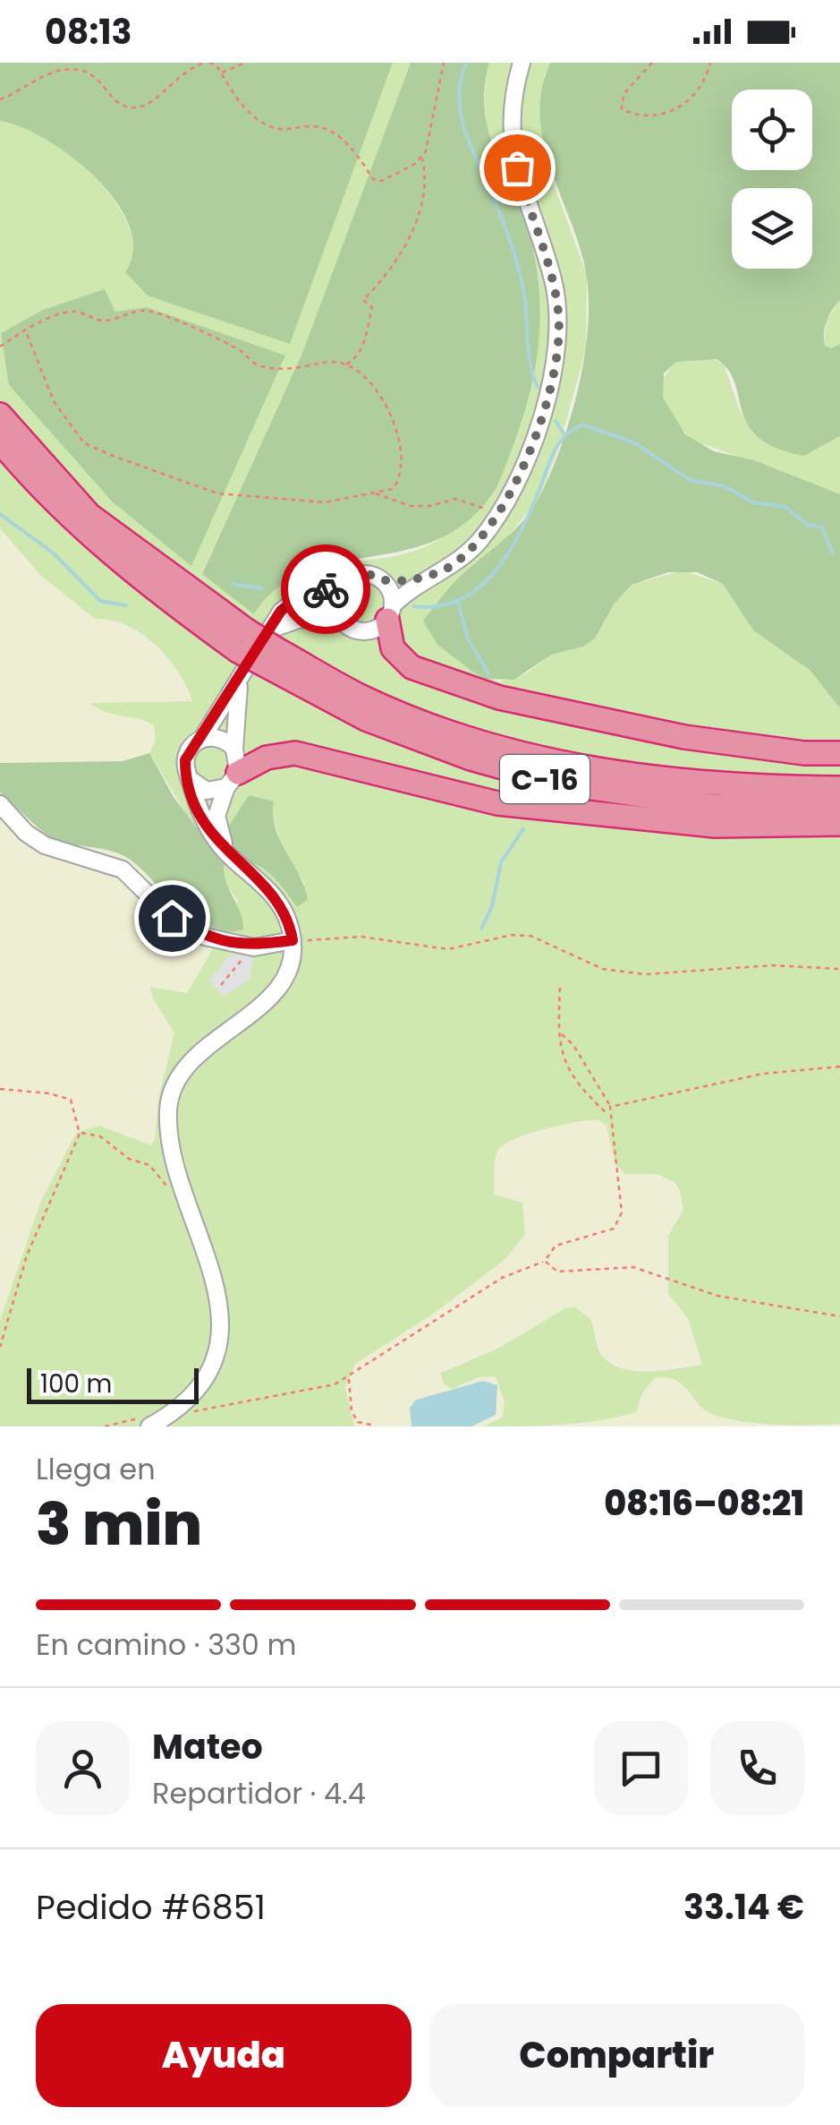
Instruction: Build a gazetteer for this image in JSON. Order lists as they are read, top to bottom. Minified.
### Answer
{"streets":{"highway":["C-16"]},"scale_bar":"100 m","page":{"status":"08:13","scale":"100 m","heading":["3 min","Llega en","08:16–08:21"],"panel":["Mateo","Repartidor · 4.4","Pedido #6851","33.14 €"],"bar":"En camino · 330 m","buttons":["Ayuda","Compartir"]}}
